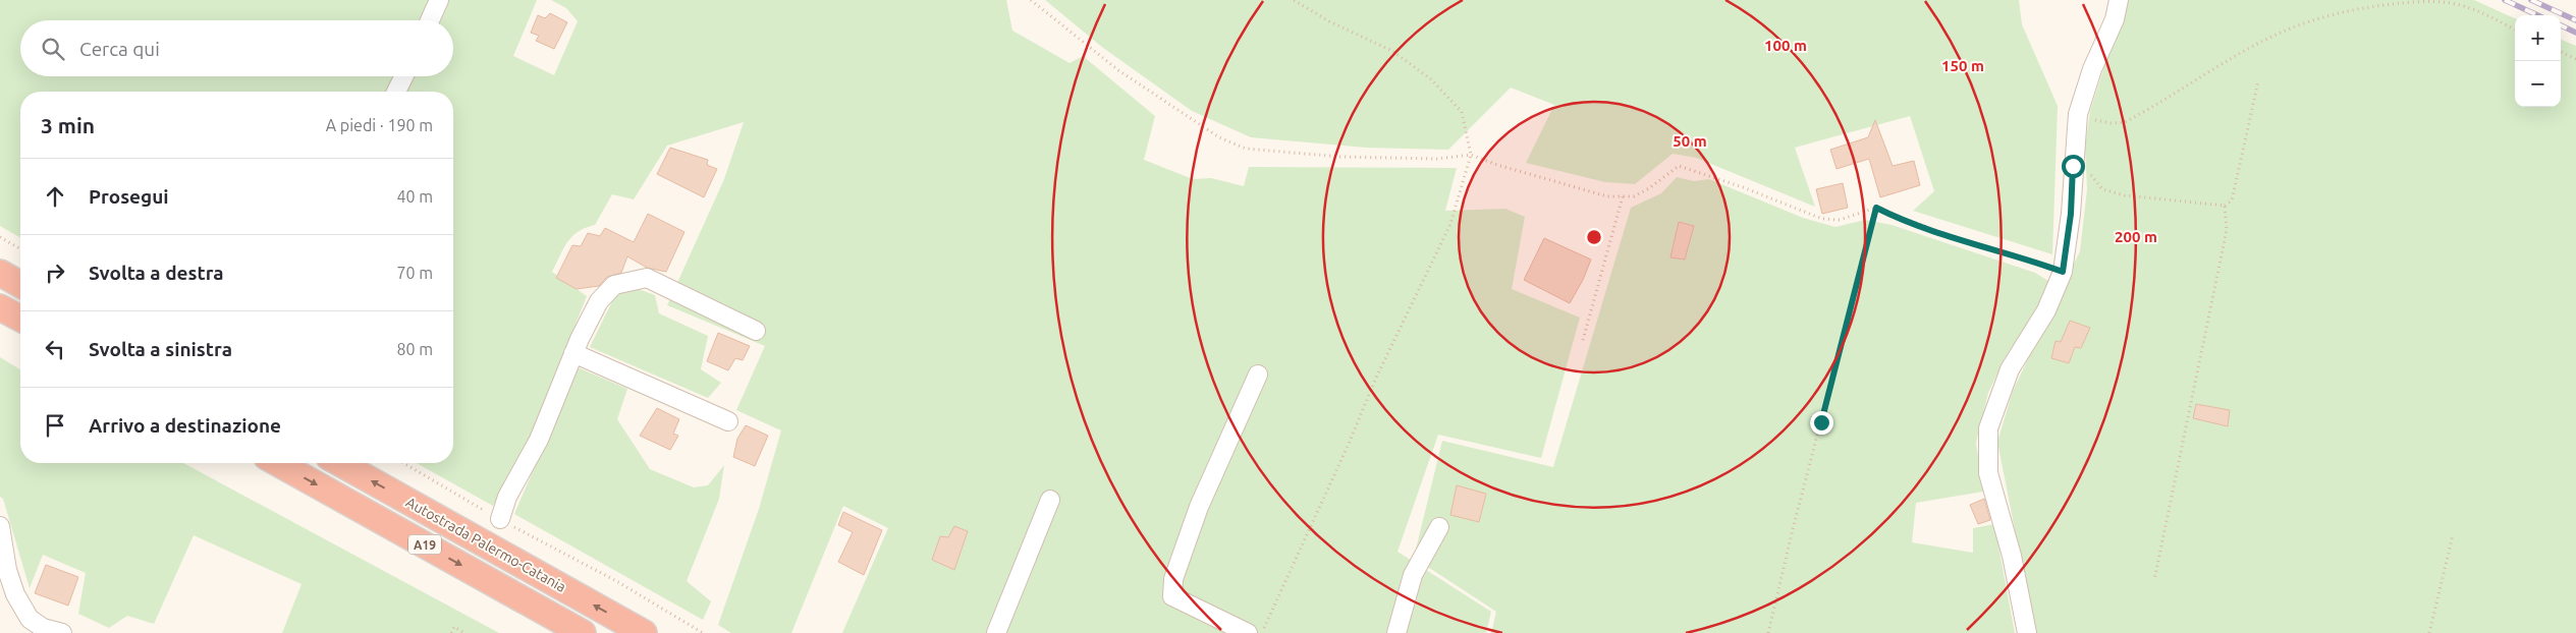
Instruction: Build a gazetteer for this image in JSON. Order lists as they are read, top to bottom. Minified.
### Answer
{"streets":{"highway":["A19","Autostrada Palermo-Catania"]},"page":{"map_buttons":["+","−"],"search":"Cerca qui","heading":["3 min","A piedi · 190 m"],"list":[["Prosegui","40 m"],["Svolta a destra","70 m"],["Svolta a sinistra","80 m"],"Arrivo a destinazione"]},"rings":["100 m","150 m","50 m","200 m"]}
